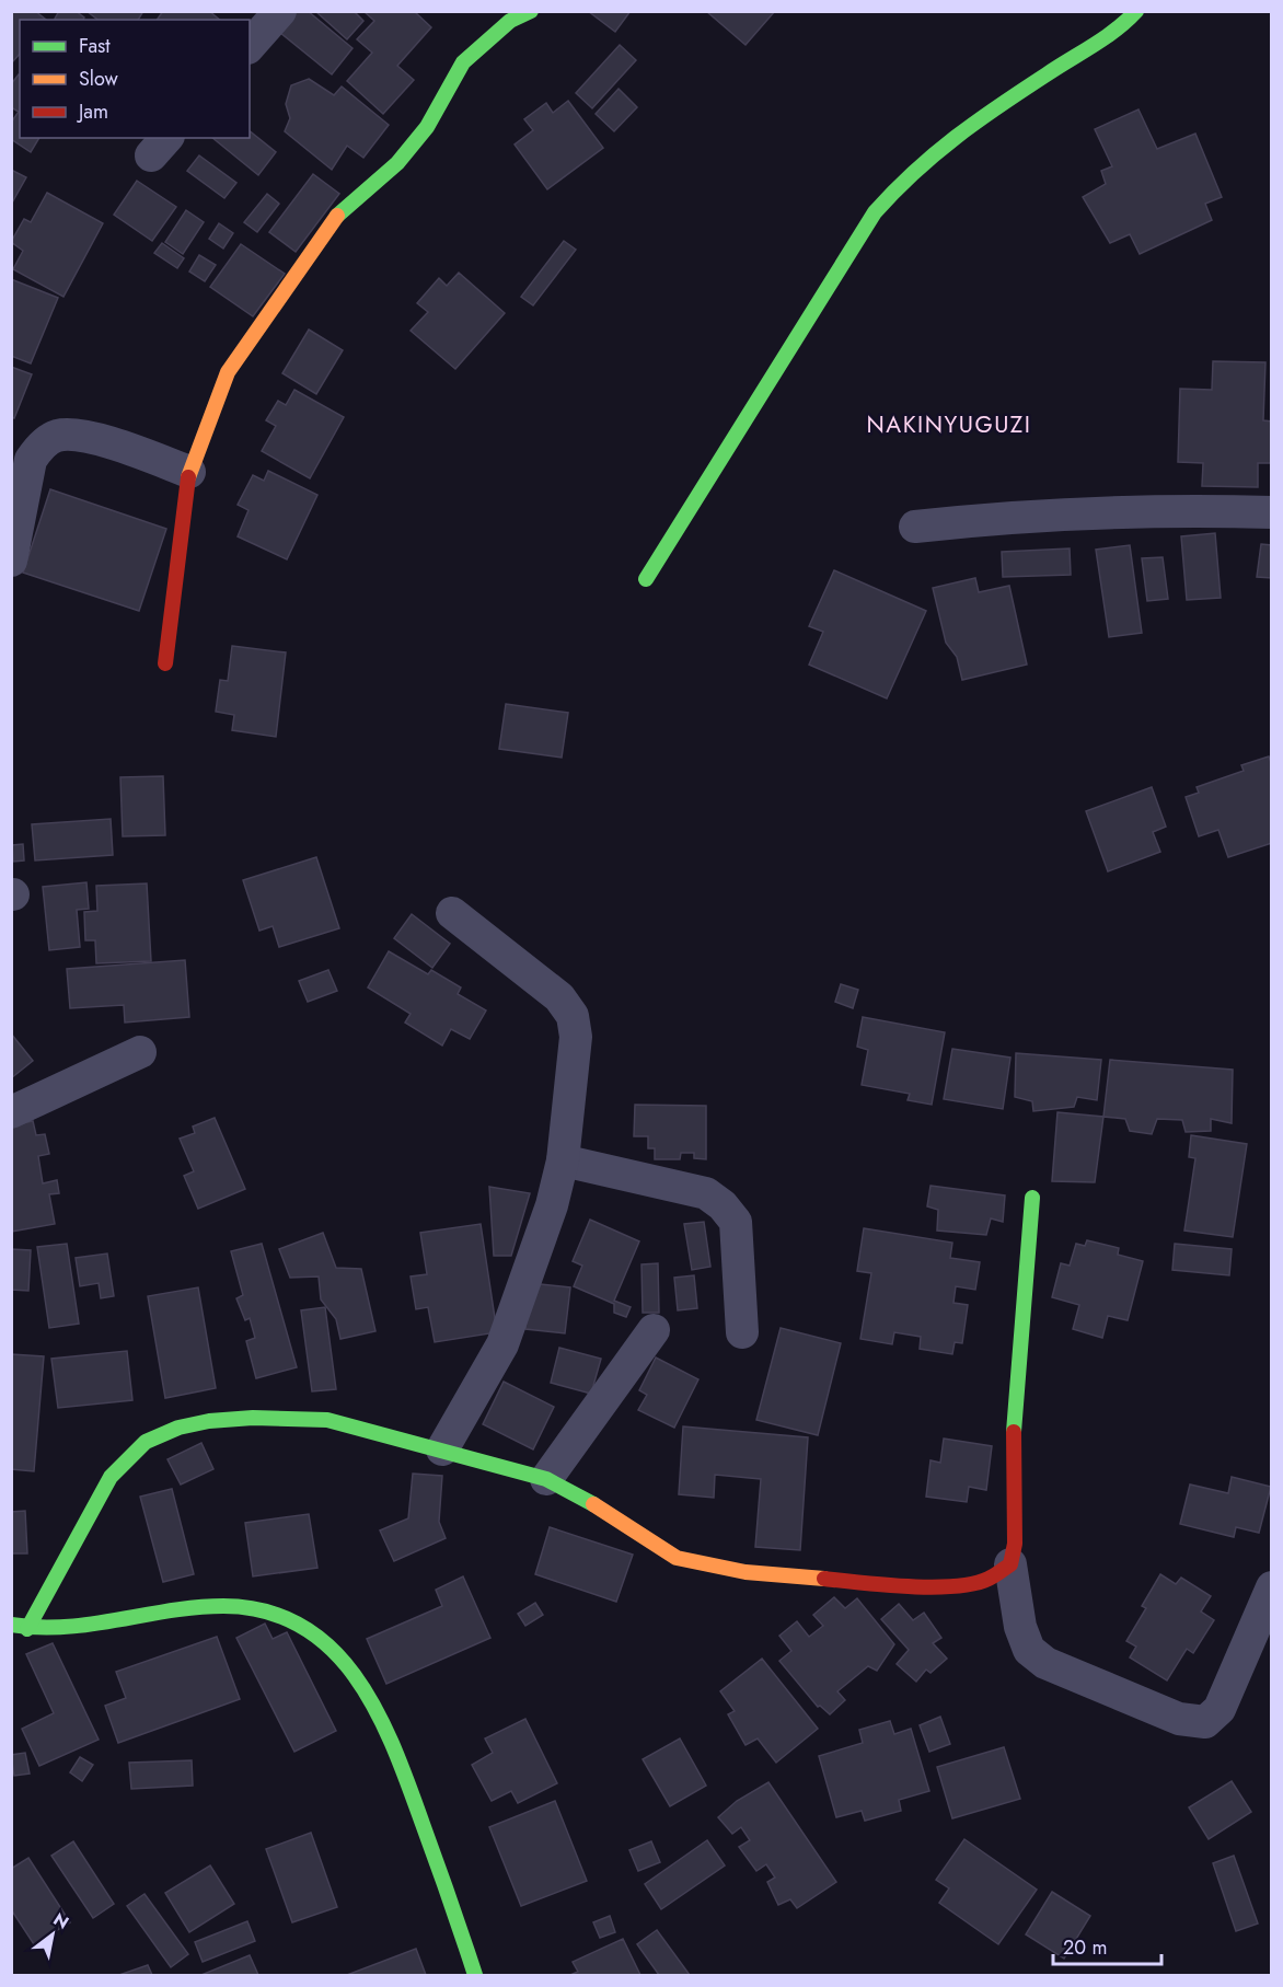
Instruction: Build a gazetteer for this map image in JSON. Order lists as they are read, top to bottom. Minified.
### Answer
{"districts":["NAKINYUGUZI"],"legend":["Fast","Slow","Jam"],"scale_bar":"20 m","north":"top right"}
